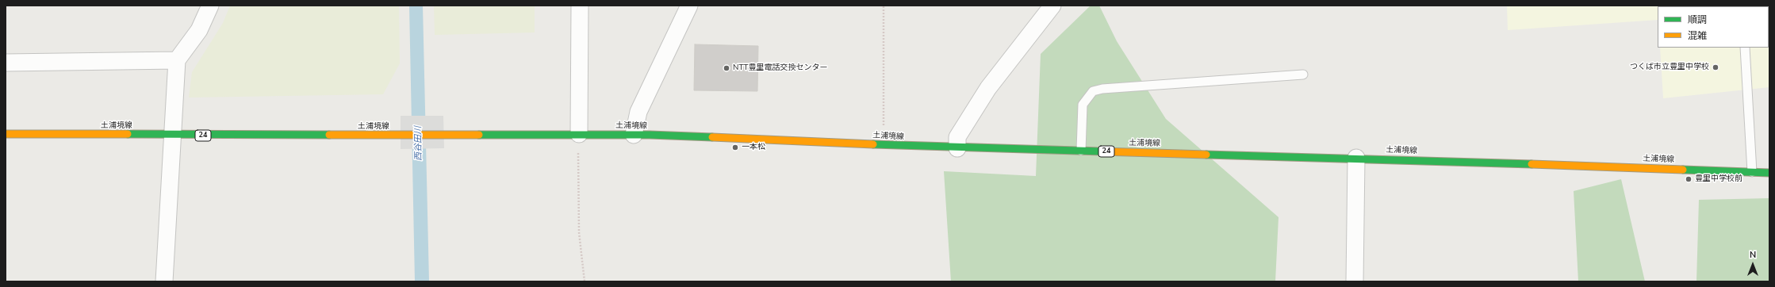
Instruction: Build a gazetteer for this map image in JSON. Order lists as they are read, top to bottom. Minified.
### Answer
{"streets":{"main road":["土浦境線","24"]},"water":["西谷田川"],"places":["つくば市立豊里中学校","NTT豊里電話交換センター","一本松","豊里中学校前"],"legend":["順調","混雑"],"north":"top"}
